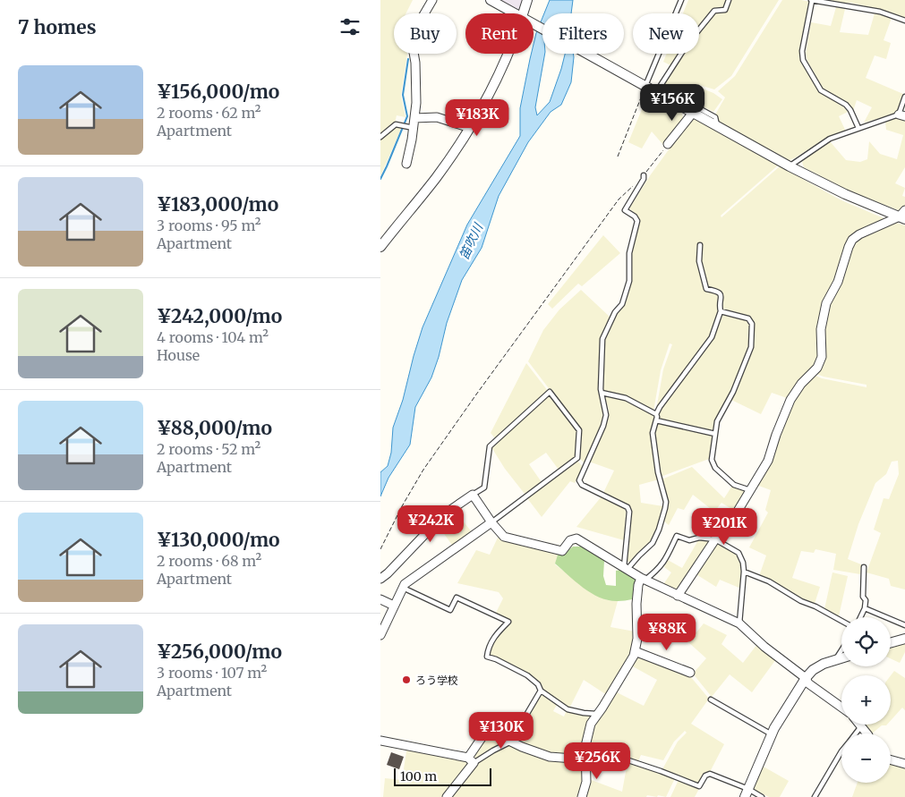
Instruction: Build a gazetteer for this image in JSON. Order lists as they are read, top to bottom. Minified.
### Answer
{"water":["笛吹川"],"places":["ろう学校"],"scale_bar":"100 m","page":{"heading":"7 homes","chip":["Buy","Rent","Filters","New"],"list":[{"name":"¥156,000/mo","note":"2 rooms · 62 m² · Apartment"},{"name":"¥183,000/mo","note":"3 rooms · 95 m² · Apartment"},{"name":"¥242,000/mo","note":"4 rooms · 104 m² · House"},{"name":"¥88,000/mo","note":"2 rooms · 52 m² · Apartment"},{"name":"¥130,000/mo","note":"2 rooms · 68 m² · Apartment"},{"name":"¥256,000/mo","note":"3 rooms · 107 m² · Apartment"}],"price":["¥156K","¥183K","¥242K","¥201K","¥88K","¥130K","¥256K"],"map_buttons":["+","−"],"scale":"100 m"}}
